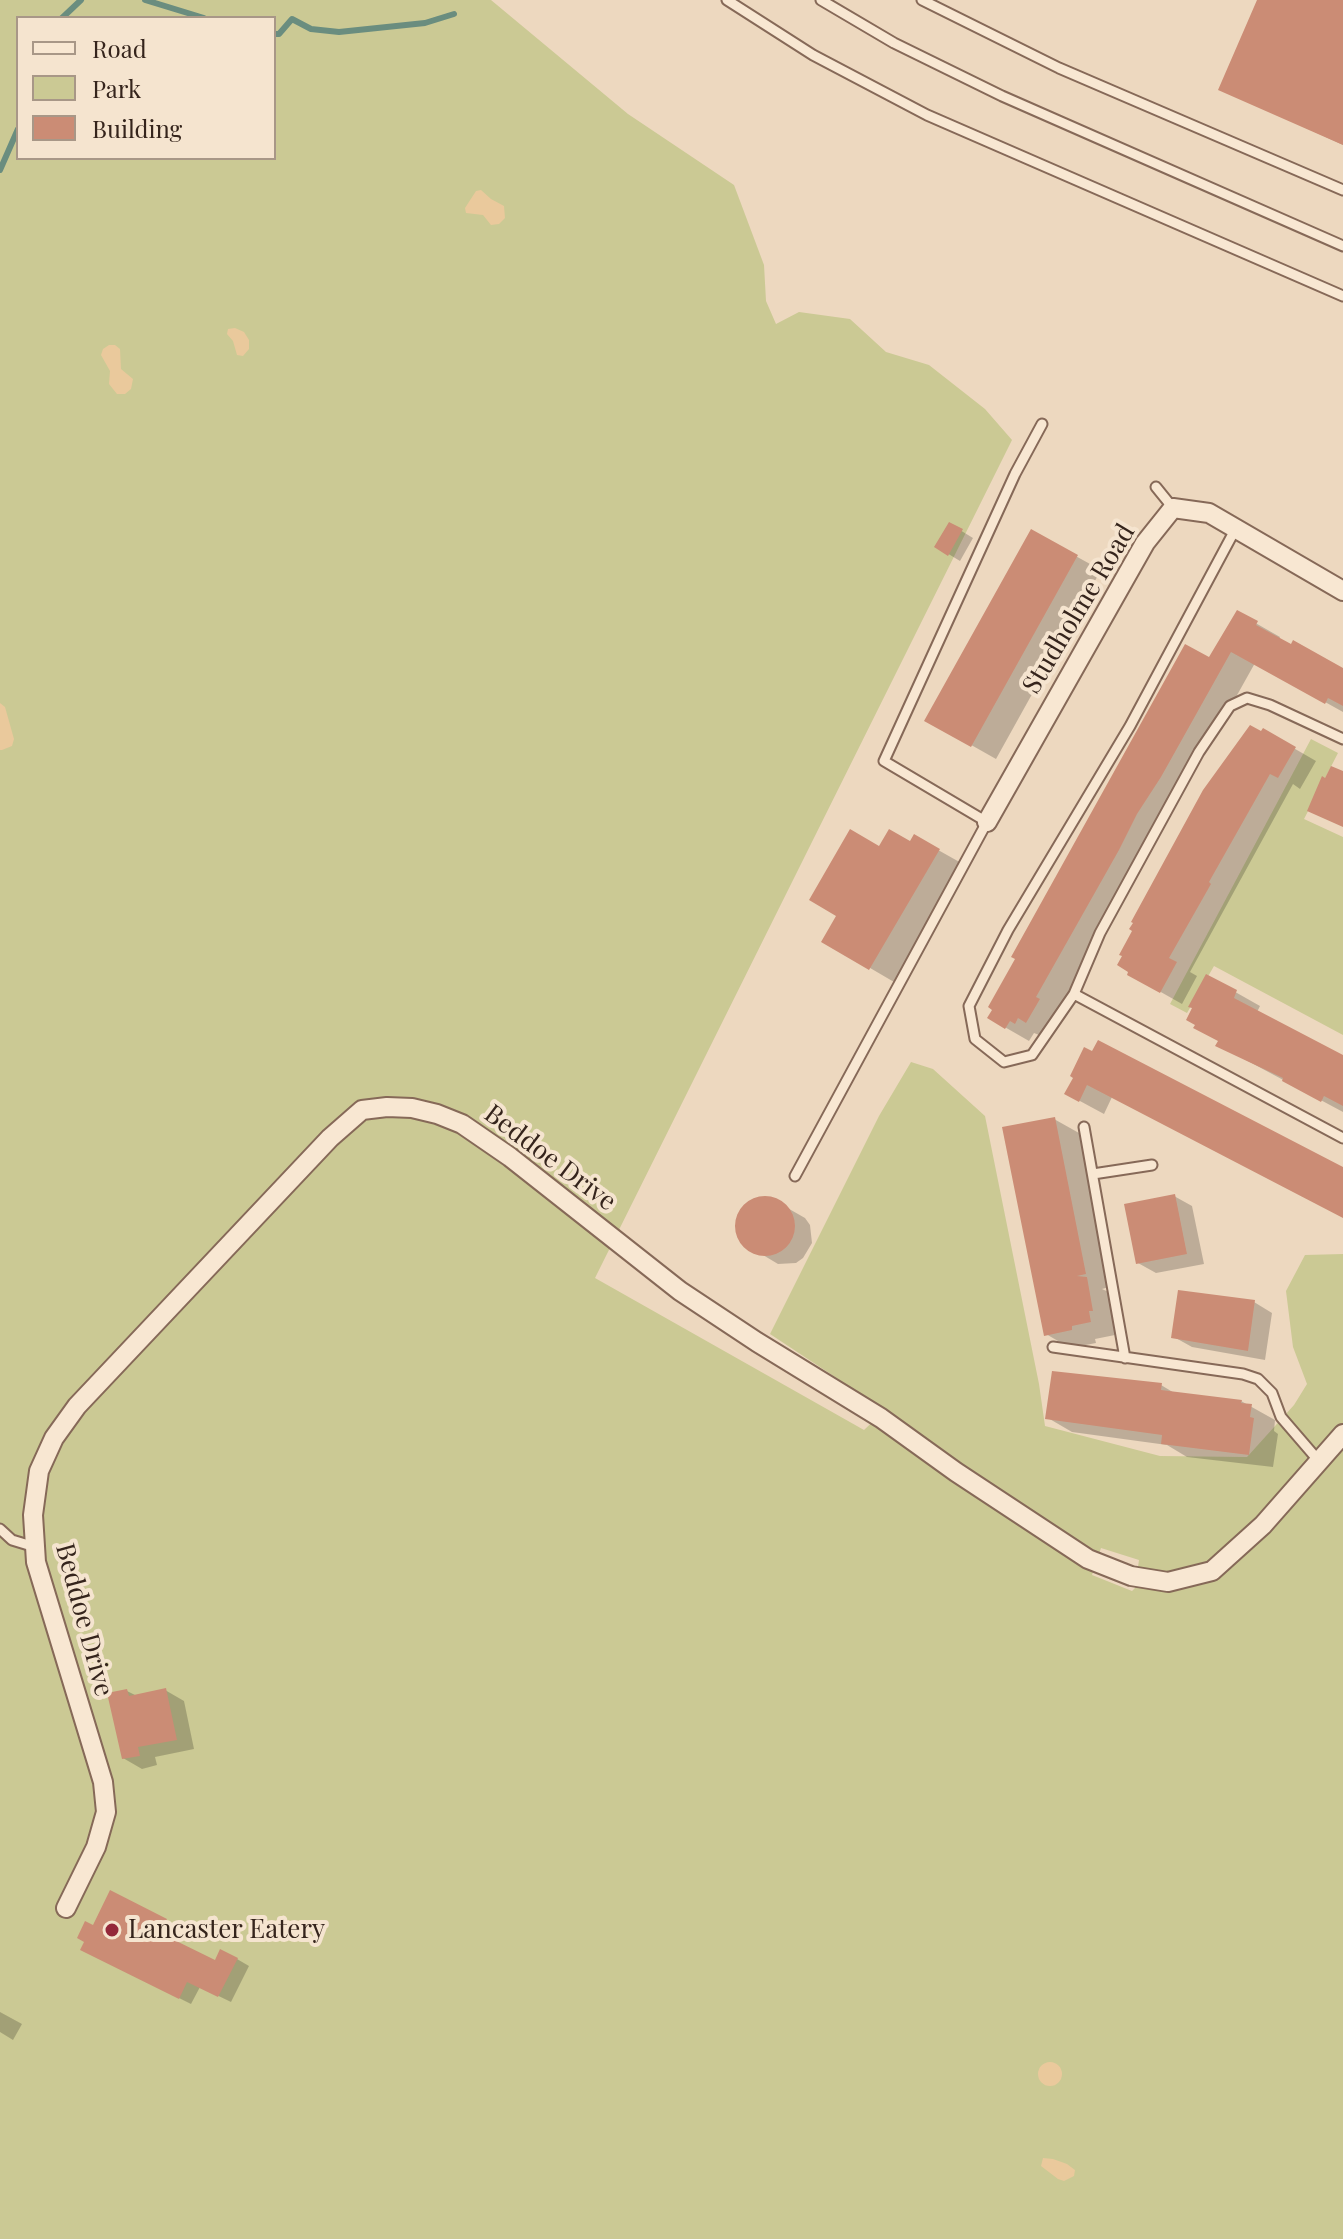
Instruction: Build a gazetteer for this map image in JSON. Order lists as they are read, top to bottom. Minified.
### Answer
{"streets":{"street":["Studholme Road","Beddoe Drive"]},"places":["Lancaster Eatery"],"legend":["Road","Park","Building"]}
